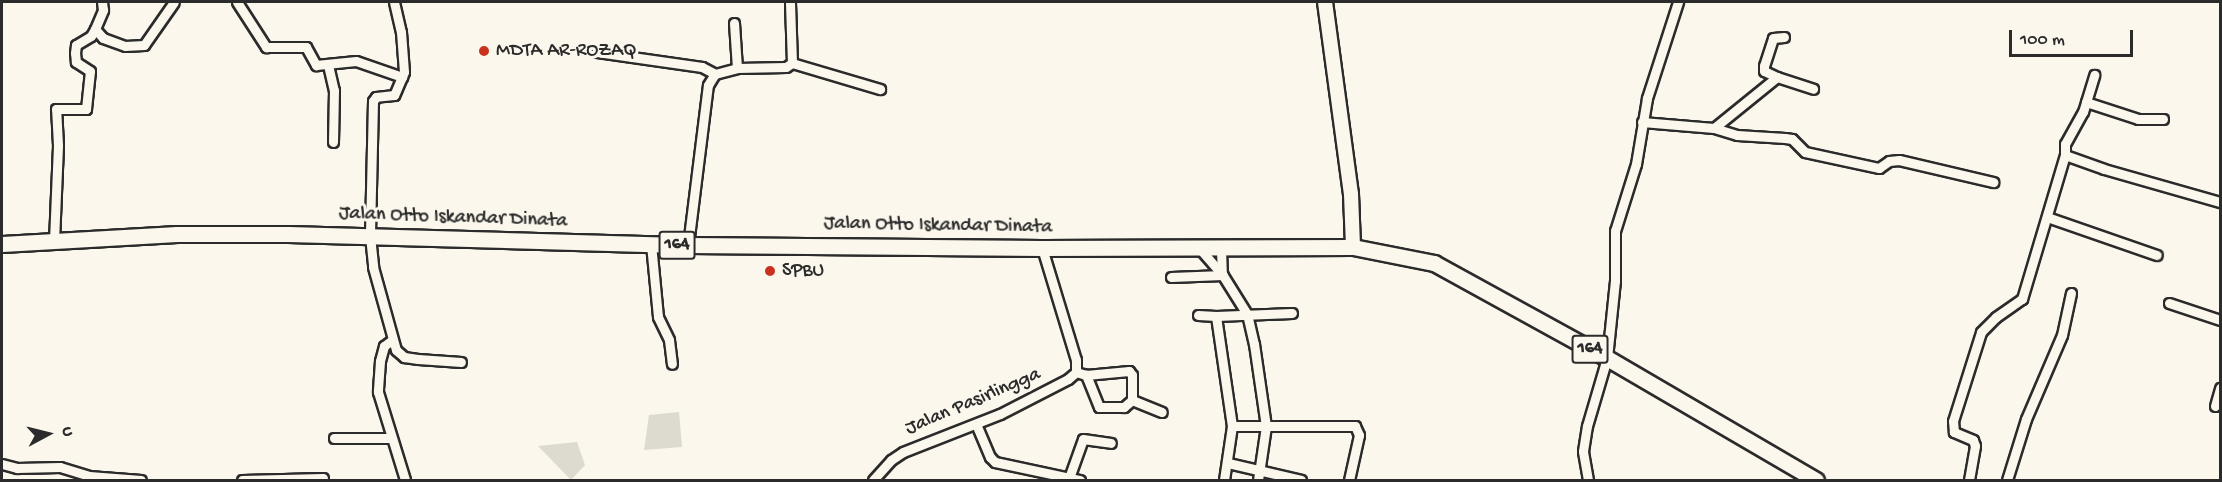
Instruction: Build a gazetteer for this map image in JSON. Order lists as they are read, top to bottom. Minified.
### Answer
{"streets":{"main road":["Jalan Otto Iskandar Dinata","164"],"street":["Jalan Pasirlingga"]},"places":["MDTA AR-ROZAQ","SPBU"],"scale_bar":"100 m","north":"right"}
